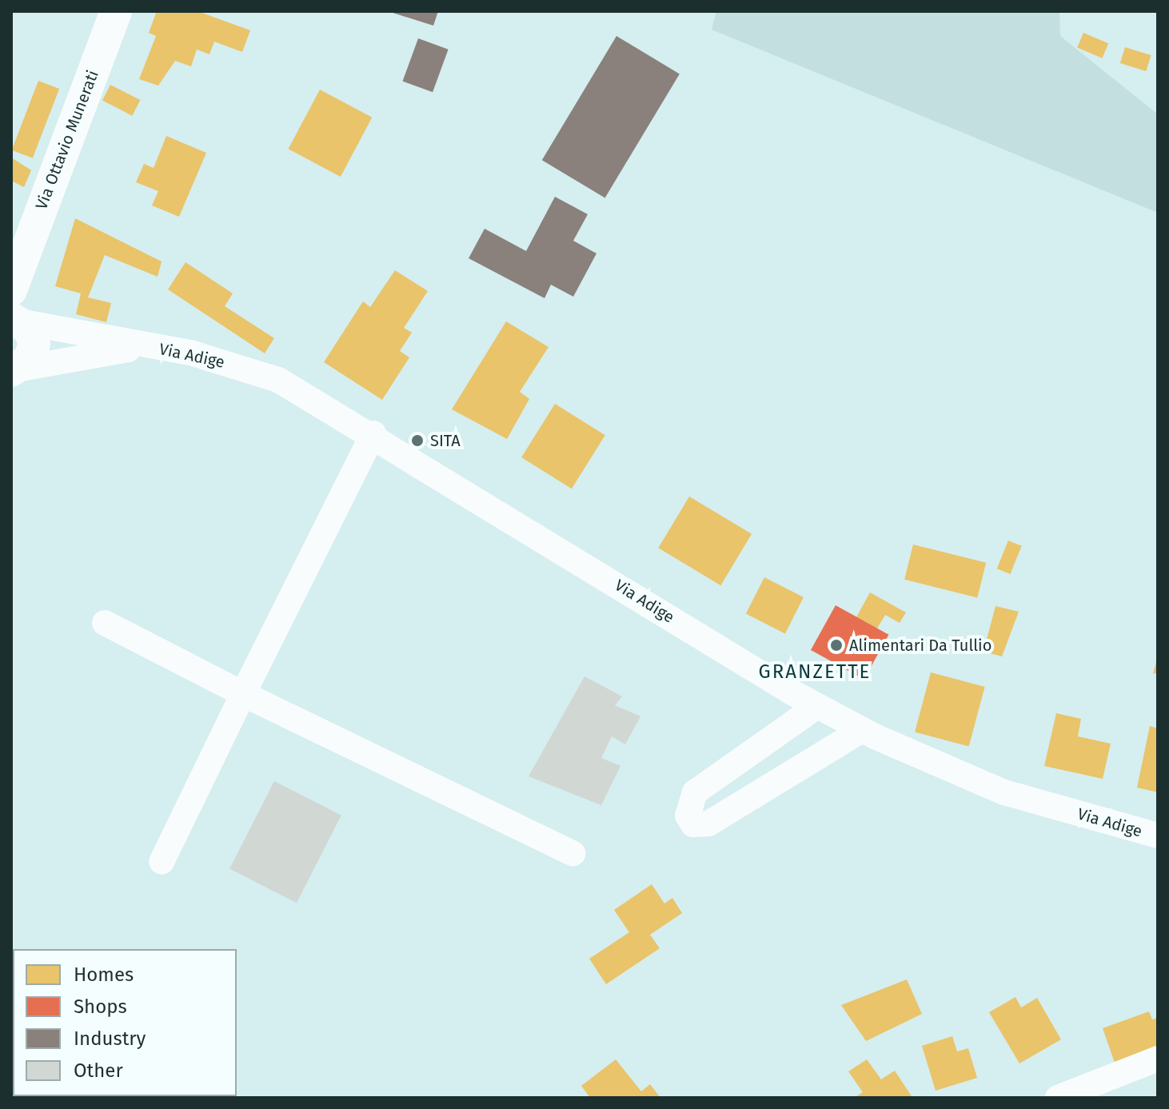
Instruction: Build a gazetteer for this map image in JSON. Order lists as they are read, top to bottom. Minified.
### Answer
{"streets":{"street":["Via Ottavio Munerati","Via Adige"]},"crossings":[["Via Ottavio Munerati","Via Adige"]],"districts":["GRANZETTE"],"places":["SITA","Alimentari Da Tullio"],"legend":["Homes","Shops","Industry","Other"]}
